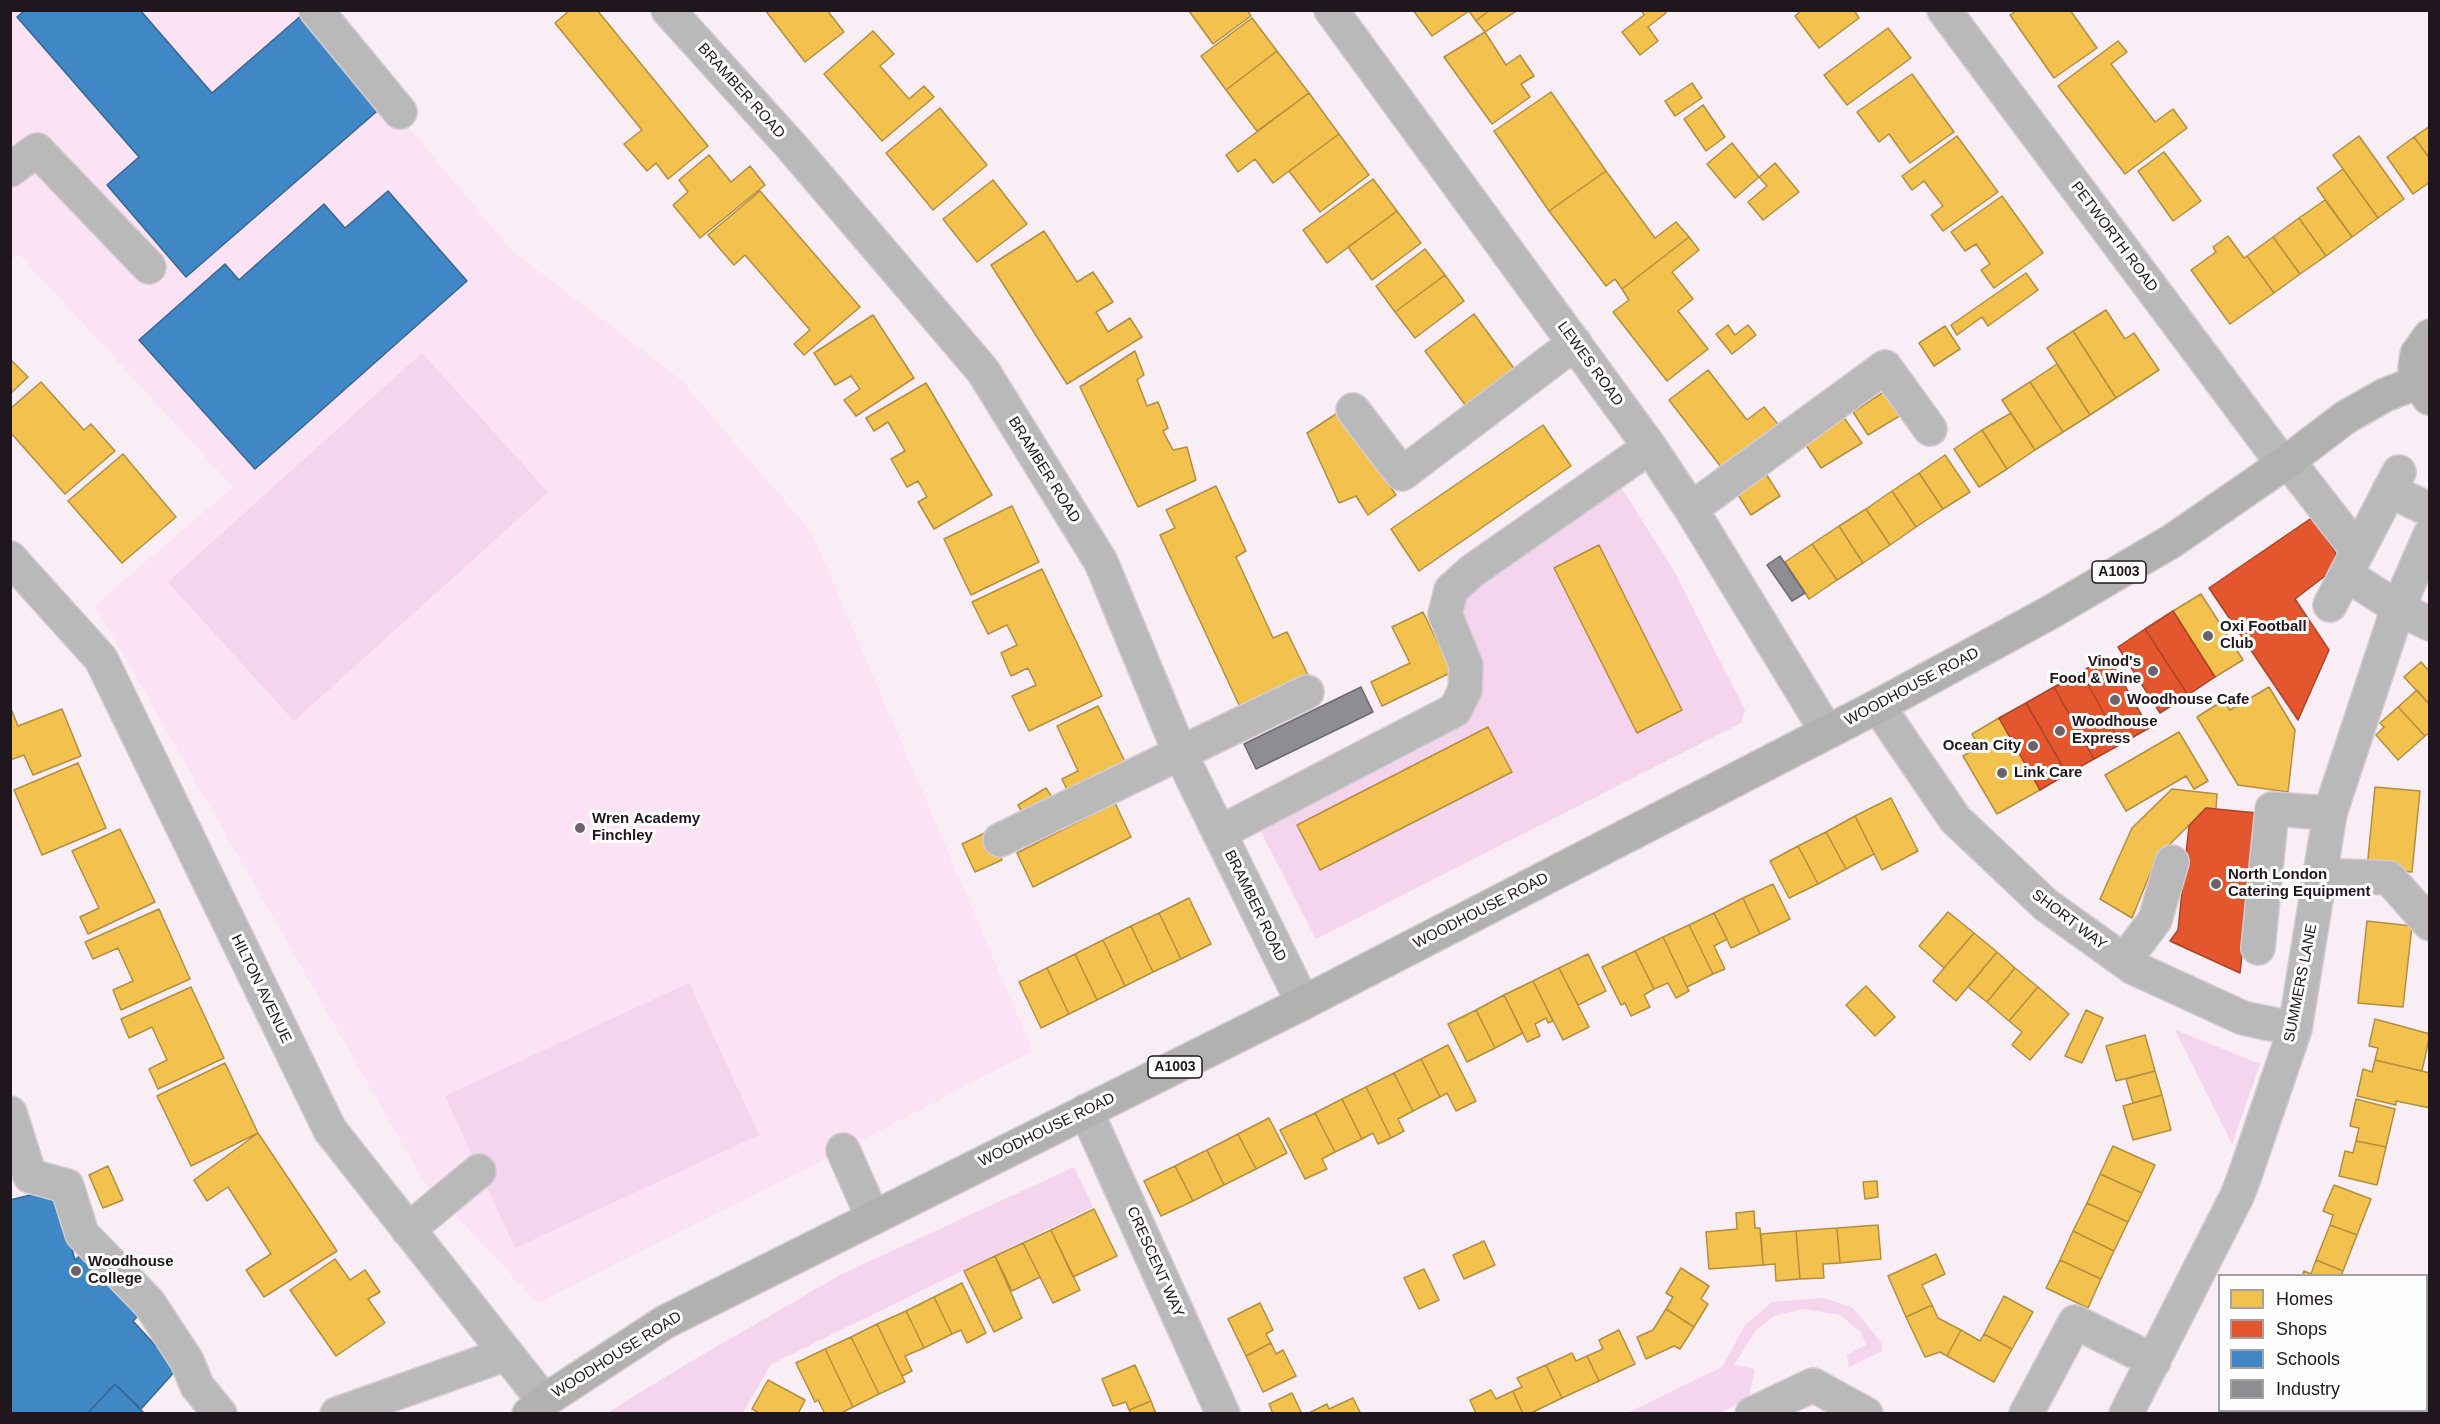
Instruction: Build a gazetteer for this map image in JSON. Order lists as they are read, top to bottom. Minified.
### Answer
{"streets":{"main road":["A1003","WOODHOUSE ROAD"],"street":["BRAMBER ROAD","PETWORTH ROAD","LEWES ROAD","SHORT WAY","SUMMERS LANE","HILTON AVENUE","CRESCENT WAY"]},"crossings":[["BRAMBER ROAD","WOODHOUSE ROAD"],["PETWORTH ROAD","WOODHOUSE ROAD"],["PETWORTH ROAD","SUMMERS LANE"],["LEWES ROAD","WOODHOUSE ROAD"],["WOODHOUSE ROAD","SHORT WAY"],["WOODHOUSE ROAD","HILTON AVENUE"],["WOODHOUSE ROAD","CRESCENT WAY"],["SHORT WAY","SUMMERS LANE"]],"places":["Oxi Football Club","Vinod's Food & Wine","Woodhouse Cafe","Woodhouse Express","Ocean City","Link Care","Wren Academy Finchley","North London Catering Equipment","Woodhouse College"],"legend":["Homes","Shops","Schools","Industry"]}
